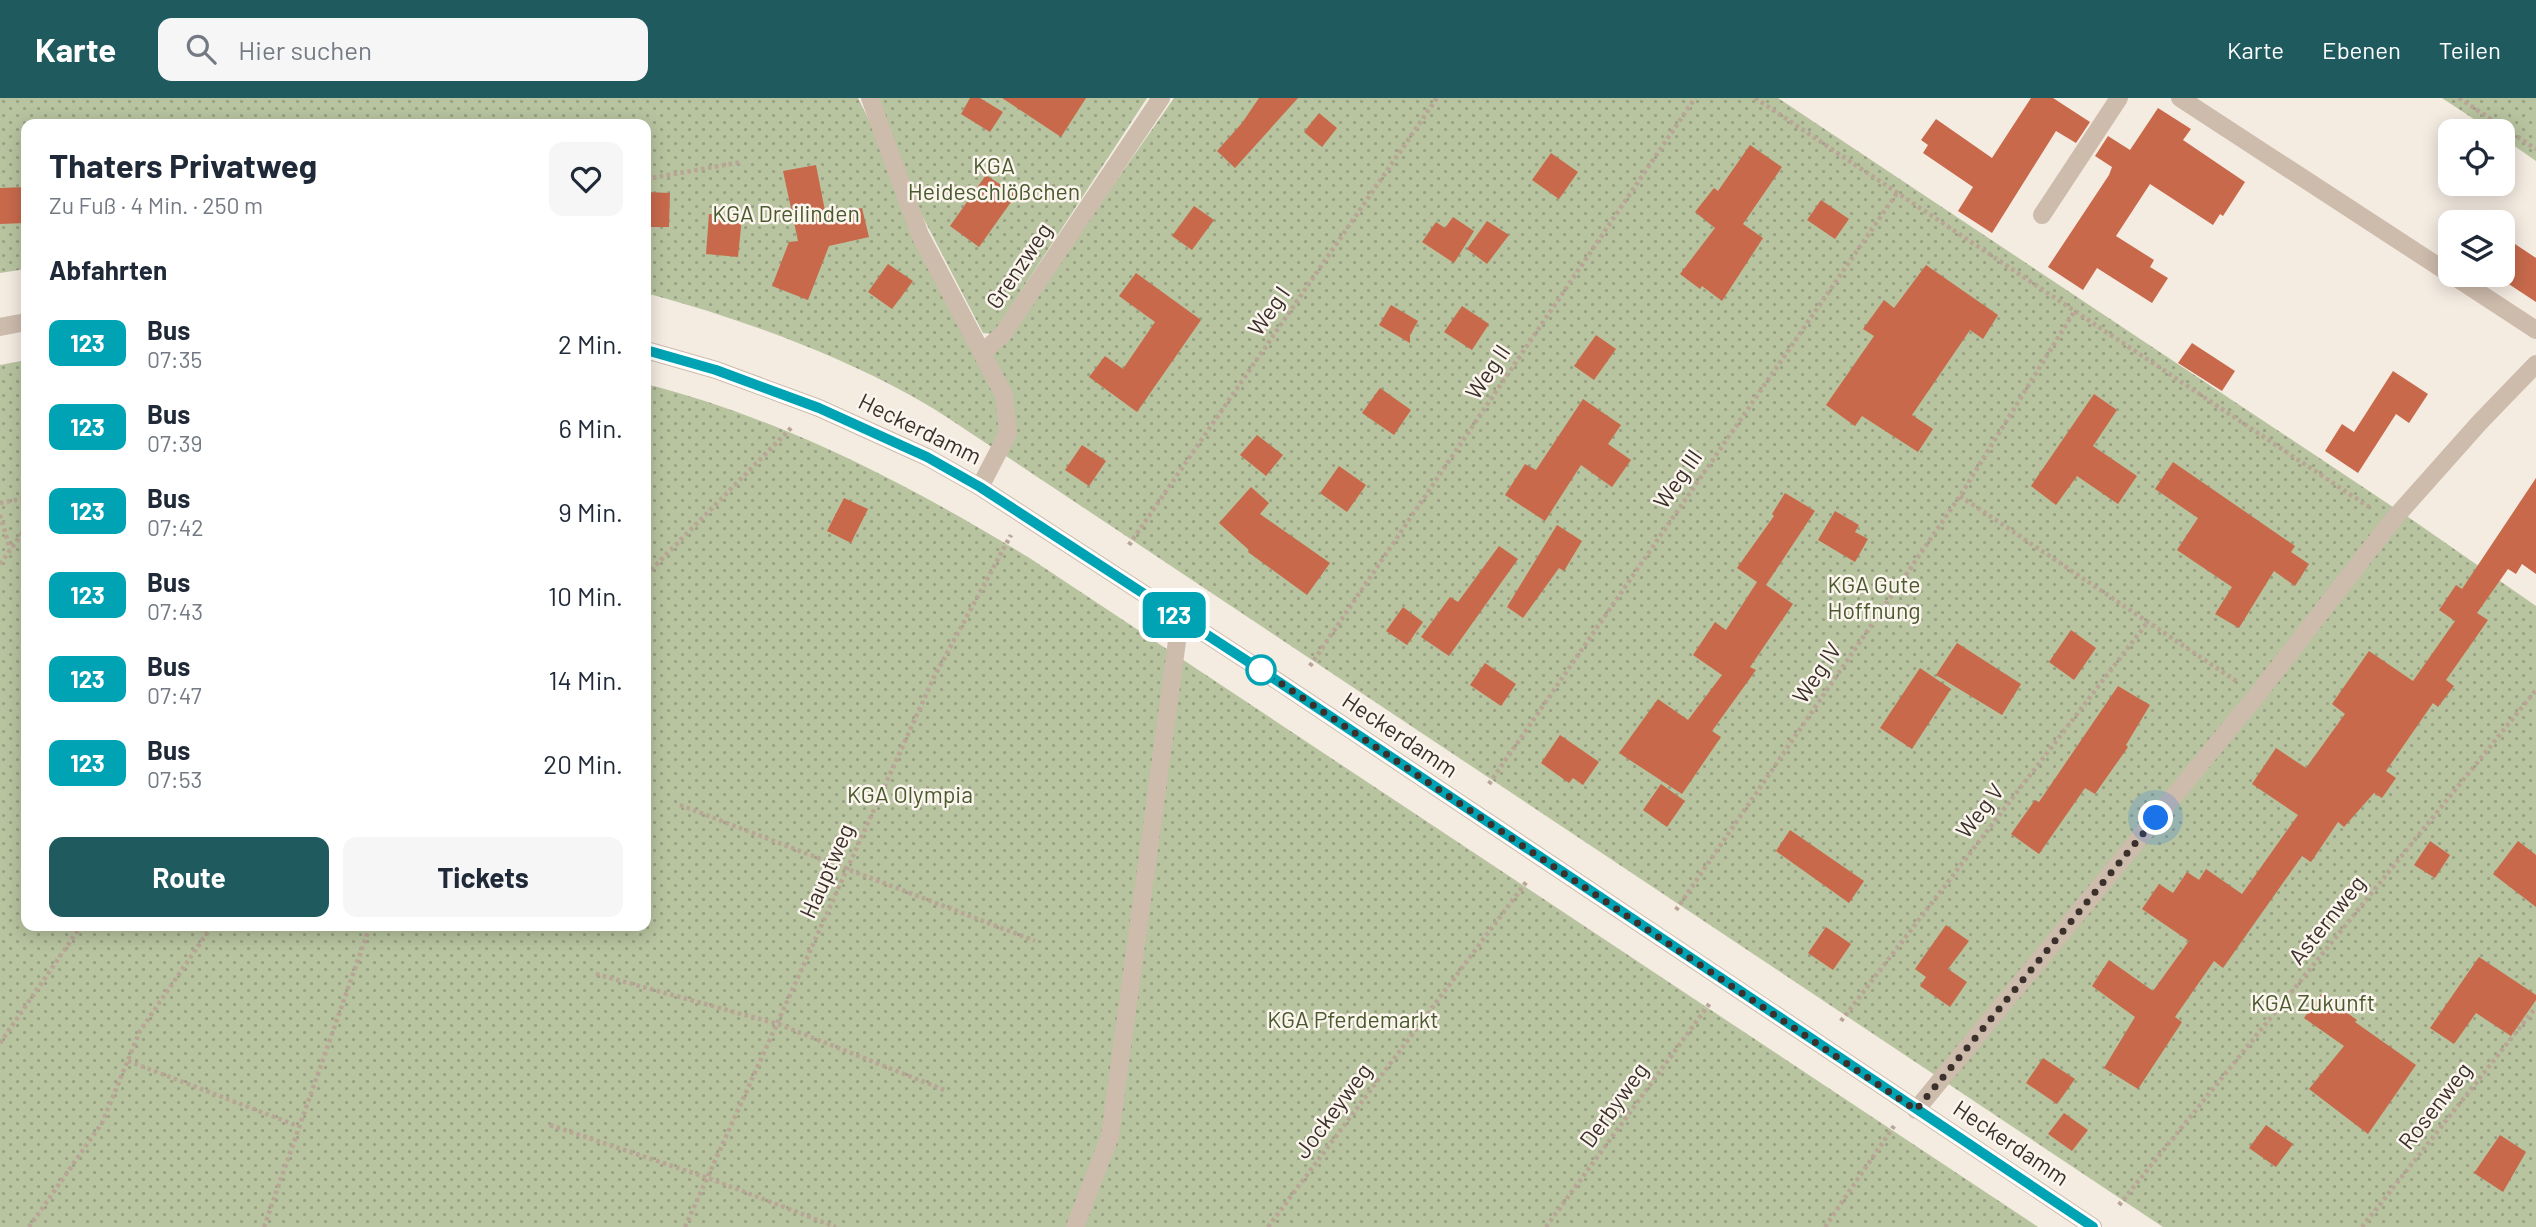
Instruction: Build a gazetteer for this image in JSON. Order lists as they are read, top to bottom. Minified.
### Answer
{"streets":{"street":["Grenzweg","Heckerdamm"],"path":["Weg I","Weg II","Weg III","Weg IV","Weg V","Hauptweg","Asternweg","Derbyweg","Rosenweg","Jockeyweg"]},"parks":["KGA Heideschlößchen","KGA Dreilinden","KGA Gute Hoffnung","KGA Olympia","KGA Zukunft","KGA Pferdemarkt"],"lines":["bus line 123"],"page":{"header":"Karte","search":"Hier suchen","nav":["Karte","Ebenen","Teilen"],"on_map":"123","heading":[["Thaters Privatweg","Zu Fuß · 4 Min. · 250 m"],"Abfahrten"],"list":[{"mark":"123","name":"Bus","note":"07:35","value":"2 Min."},{"mark":"123","name":"Bus","note":"07:39","value":"6 Min."},{"mark":"123","name":"Bus","note":"07:42","value":"9 Min."},{"mark":"123","name":"Bus","note":"07:43","value":"10 Min."},{"mark":"123","name":"Bus","note":"07:47","value":"14 Min."},{"mark":"123","name":"Bus","note":"07:53","value":"20 Min."}],"buttons":["Route","Tickets"]}}
